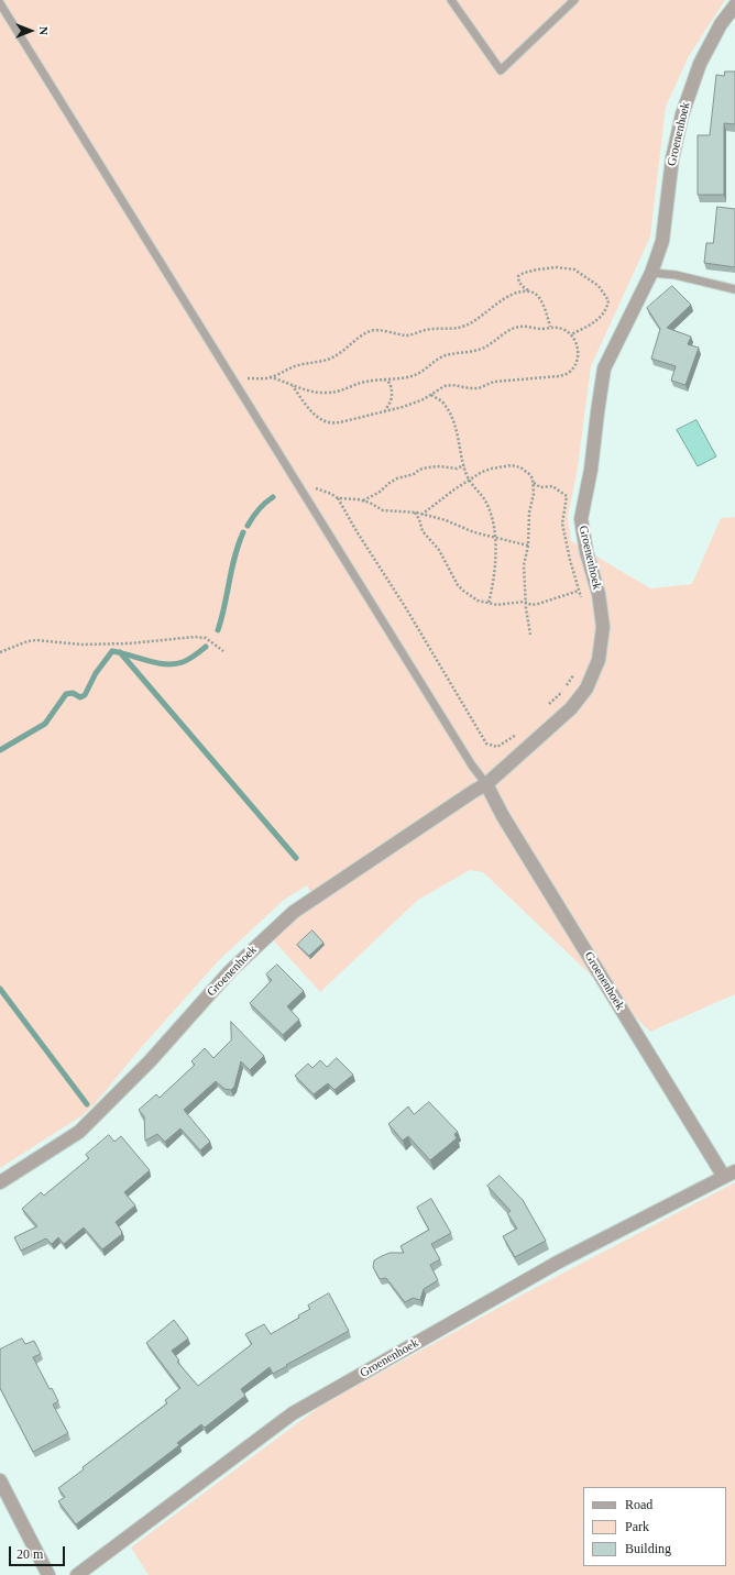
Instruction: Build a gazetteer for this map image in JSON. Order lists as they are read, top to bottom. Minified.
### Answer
{"streets":{"street":["Groenenhoek"]},"legend":["Road","Park","Building"],"scale_bar":"20 m","north":"right"}
